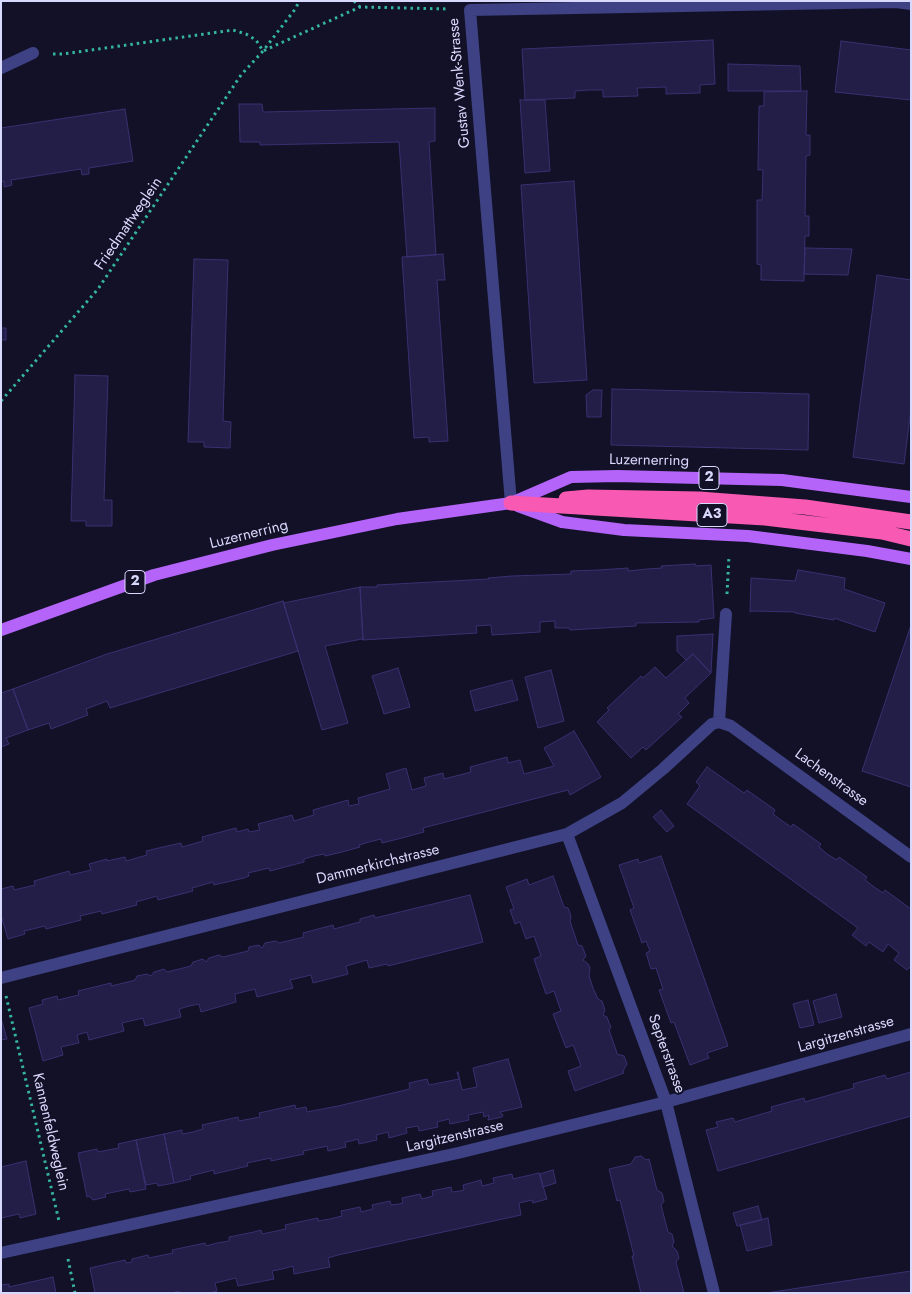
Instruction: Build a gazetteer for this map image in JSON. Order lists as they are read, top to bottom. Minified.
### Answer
{"streets":{"highway":["A3"],"main road":["Luzernerring","2"],"street":["Gustav Wenk-Strasse","Lachenstrasse","Dammerkirchstrasse","Largitzenstrasse","Septerstrasse"],"path":["Friedmattweglein","Kannenfeldweglein"]},"crossings":[["Gustav Wenk-Strasse","Friedmattweglein"],["Gustav Wenk-Strasse","Luzernerring"],["Gustav Wenk-Strasse","A3"],["Luzernerring","A3"],["Lachenstrasse","Dammerkirchstrasse"],["Dammerkirchstrasse","Septerstrasse"],["Dammerkirchstrasse","Kannenfeldweglein"],["Largitzenstrasse","Septerstrasse"],["Largitzenstrasse","Kannenfeldweglein"]]}
